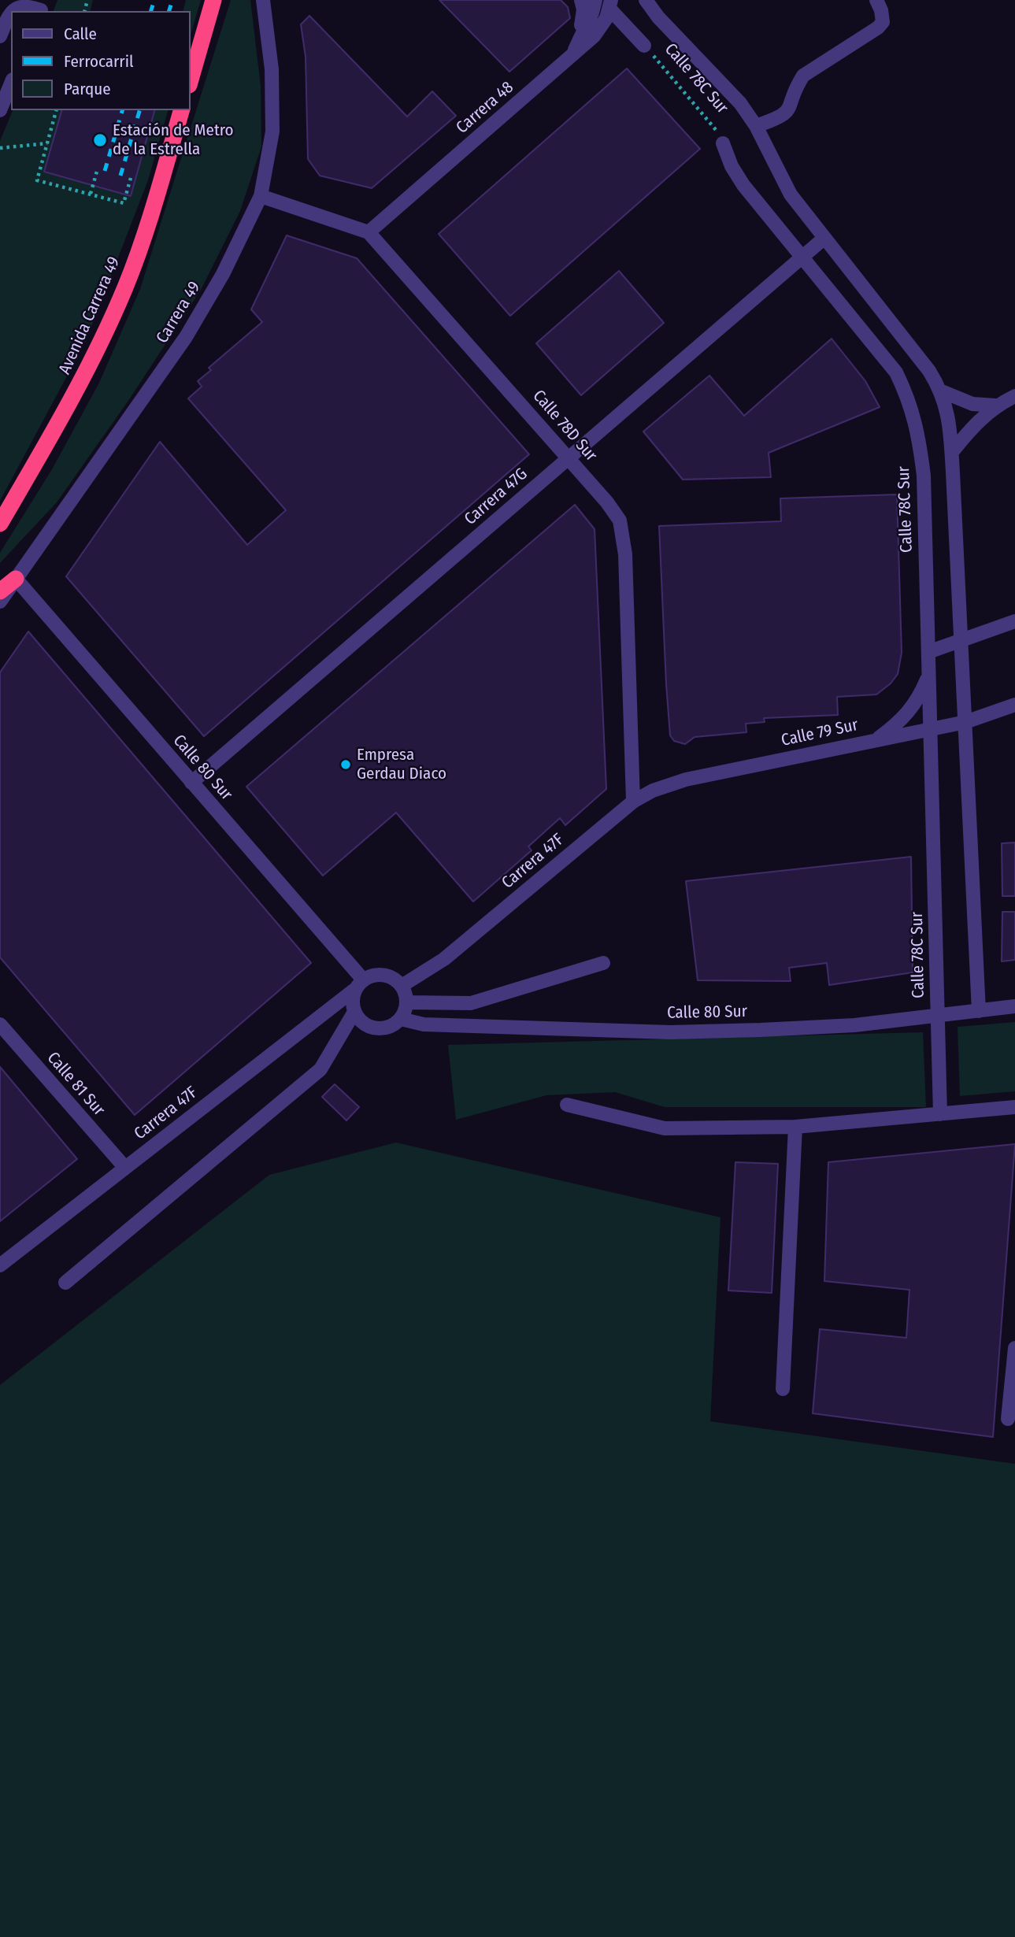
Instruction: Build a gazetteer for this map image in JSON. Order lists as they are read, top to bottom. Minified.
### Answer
{"streets":{"highway":["Avenida Carrera 49"],"street":["Calle 78C Sur","Carrera 48","Carrera 49","Calle 78D Sur","Carrera 47G","Calle 79 Sur","Calle 80 Sur","Carrera 47F","Calle 81 Sur"]},"crossings":[["Calle 78C Sur","Carrera 48"],["Calle 78C Sur","Carrera 47G"],["Calle 78C Sur","Calle 79 Sur"],["Calle 78C Sur","Calle 80 Sur"],["Carrera 48","Calle 78D Sur"],["Carrera 49","Calle 78D Sur"],["Carrera 49","Calle 80 Sur"],["Calle 78D Sur","Carrera 47G"],["Calle 78D Sur","Calle 79 Sur"],["Calle 78D Sur","Carrera 47F"],["Carrera 47G","Calle 80 Sur"],["Calle 79 Sur","Carrera 47F"],["Calle 80 Sur","Carrera 47F"],["Carrera 47F","Calle 81 Sur"]],"places":["Estación de Metro de la Estrella","Empresa Gerdau Diaco"],"legend":["Calle","Ferrocarril","Parque"]}
